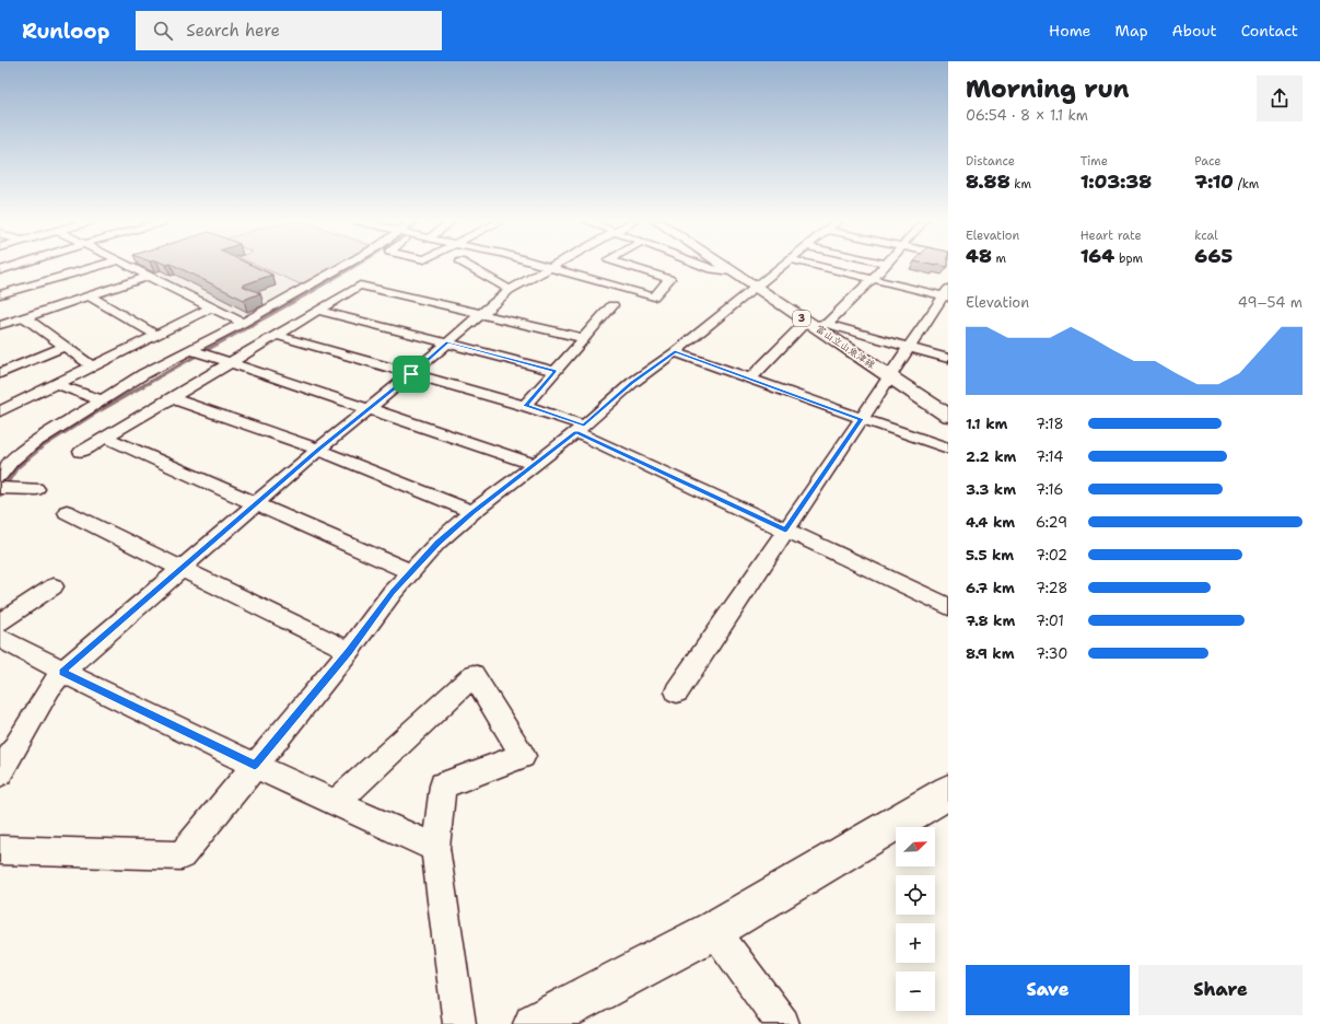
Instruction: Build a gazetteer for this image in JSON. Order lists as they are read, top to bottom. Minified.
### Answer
{"streets":{"main road":["3","富山立山魚津線"]},"north":"top right","page":{"header":"Runloop","search":"Search here","nav":["Home","Map","About","Contact"],"heading":["Morning run","06:54 · 8 × 1.1 km"],"stats":[["Distance","8.88 km"],["Time","1:03:38"],["Pace","7:10 /km"],["Elevation","48 m"],["Heart rate","164 bpm"],["kcal","665"]],"chart":["Elevation","49–54 m"],"list":[{"name":"1.1 km","note":"7:18"},{"name":"2.2 km","note":"7:14"},{"name":"3.3 km","note":"7:16"},{"name":"4.4 km","note":"6:29"},{"name":"5.5 km","note":"7:02"},{"name":"6.7 km","note":"7:28"},{"name":"7.8 km","note":"7:01"},{"name":"8.9 km","note":"7:30"}],"map_buttons":["+","−"],"buttons":["Save","Share"]}}
